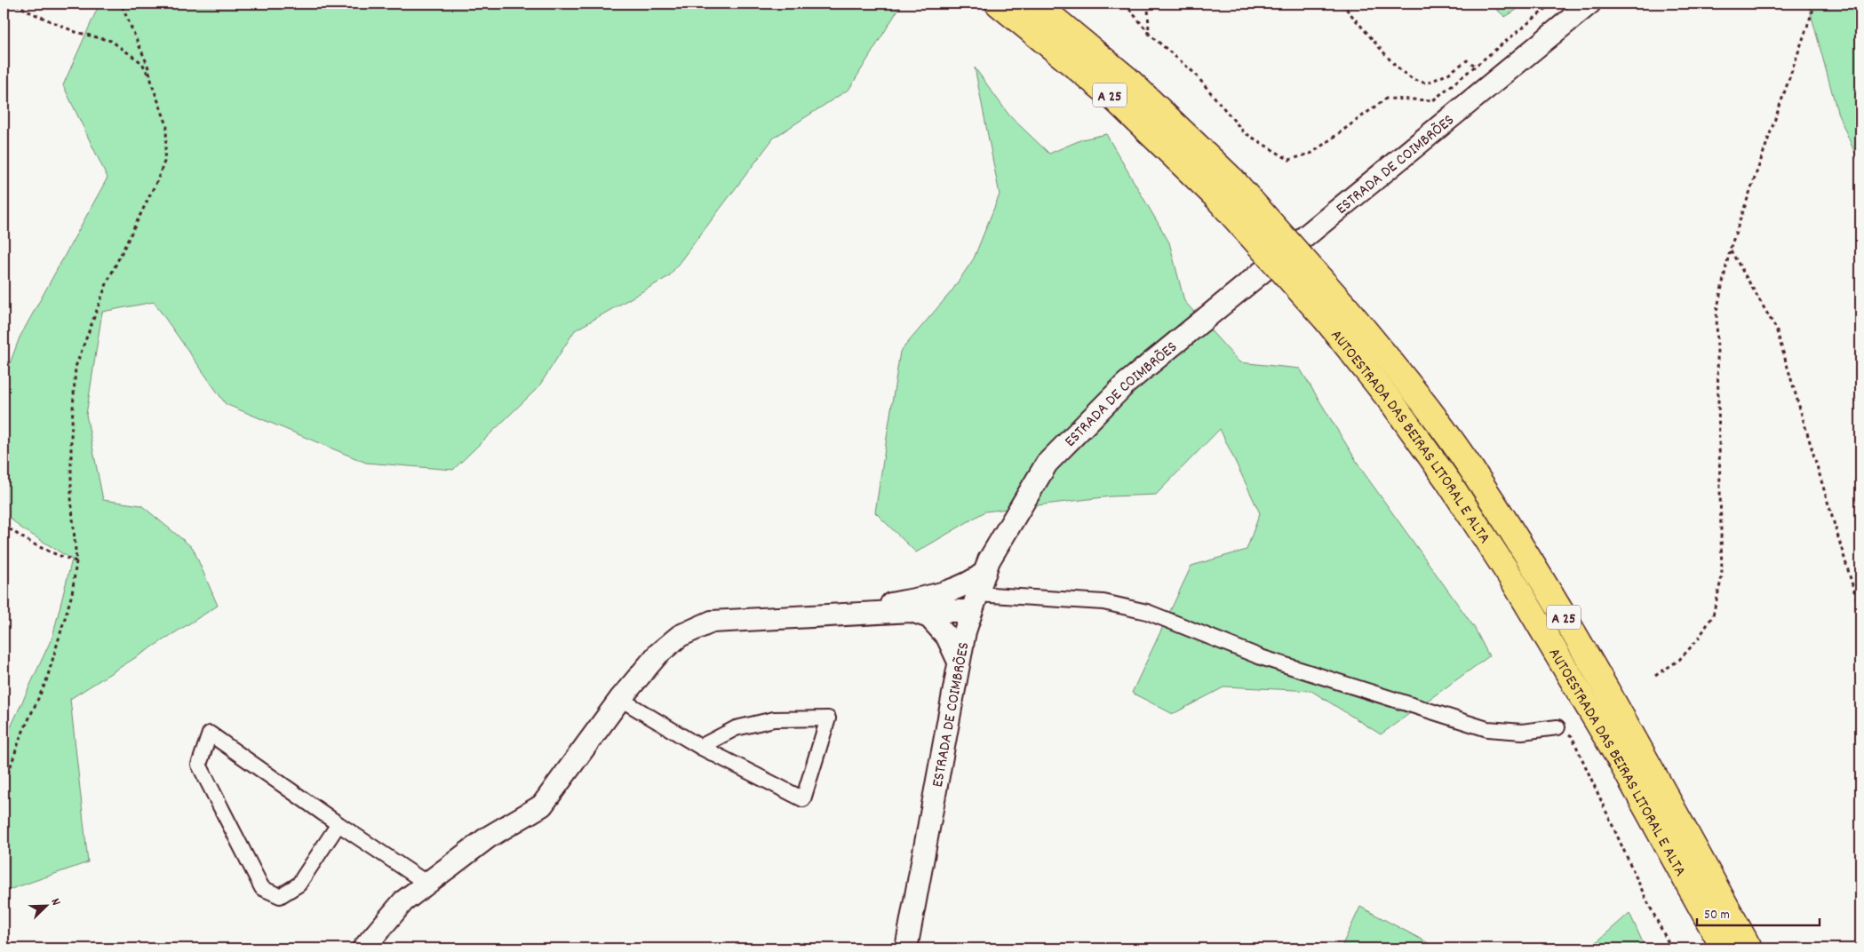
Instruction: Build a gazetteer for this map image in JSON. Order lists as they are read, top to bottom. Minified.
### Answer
{"streets":{"highway":["A 25","AUTOESTRADA DAS BEIRAS LITORAL E ALTA"],"street":["ESTRADA DE COIMBRÕES"]},"scale_bar":"50 m","north":"top right"}
